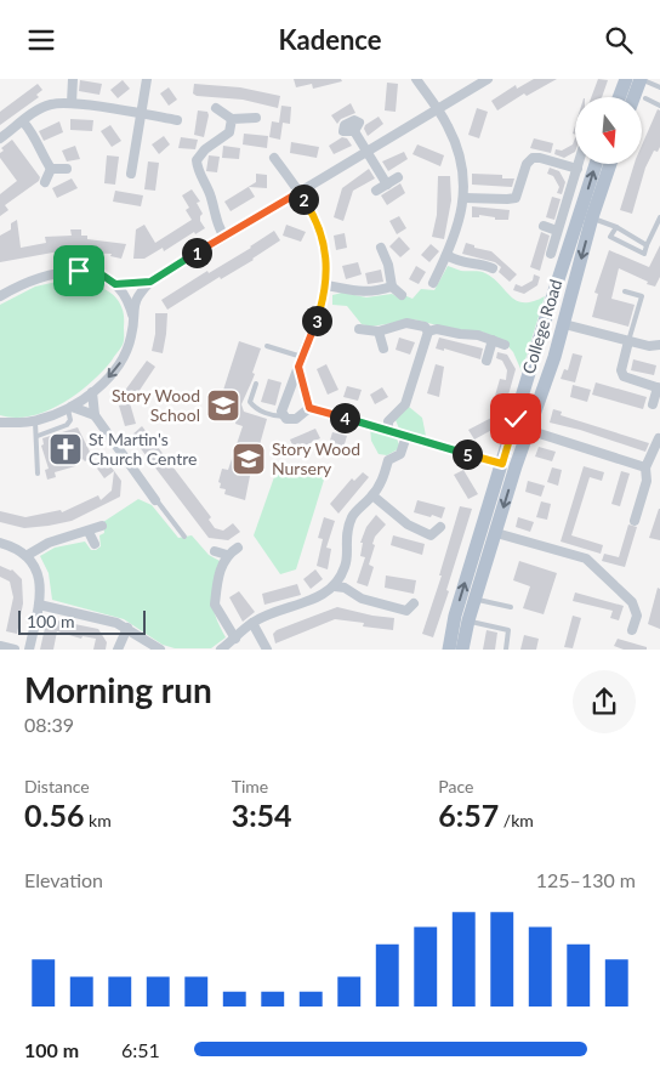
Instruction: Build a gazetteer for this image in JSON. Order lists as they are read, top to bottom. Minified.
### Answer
{"streets":{"main road":["College Road"]},"places":{"school or university":["Story Wood School","Story Wood Nursery"],"church":["St Martin's Church Centre"]},"scale_bar":"100 m","north":"bottom","page":{"header":"Kadence","pins":["2","1","3","4","5"],"scale":"100 m","heading":["Morning run","08:39"],"stats":[["Distance","0.56 km"],["Time","3:54"],["Pace","6:57 /km"]],"chart":["Elevation","125–130 m"],"list":[{"name":"100 m","note":"6:51"}]}}
